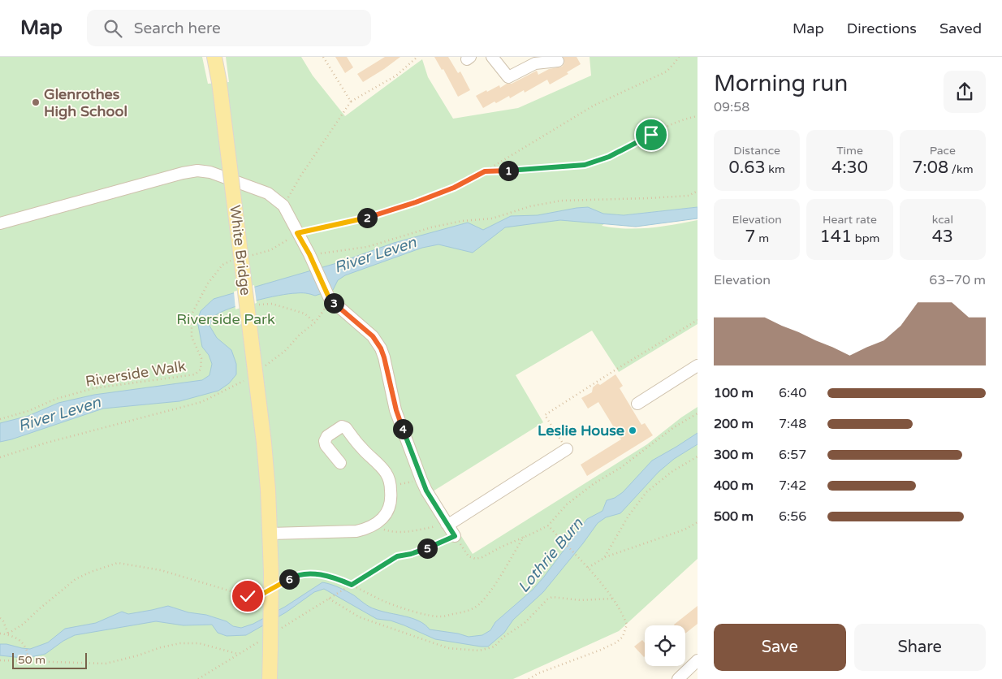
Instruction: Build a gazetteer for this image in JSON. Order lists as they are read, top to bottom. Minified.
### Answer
{"streets":{"main road":["White Bridge"],"path":["Riverside Walk"]},"water":["River Leven","Lothrie Burn"],"parks":["Riverside Park"],"places":["Glenrothes High School","Leslie House"],"scale_bar":"50 m","page":{"header":"Map","search":"Search here","nav":["Map","Directions","Saved"],"heading":["Morning run","09:58"],"stats":[["Distance","0.63 km"],["Time","4:30"],["Pace","7:08 /km"],["Elevation","7 m"],["Heart rate","141 bpm"],["kcal","43"]],"pins":["1","2","3","4","5","6"],"chart":["Elevation","63–70 m"],"list":[{"name":"100 m","note":"6:40"},{"name":"200 m","note":"7:48"},{"name":"300 m","note":"6:57"},{"name":"400 m","note":"7:42"},{"name":"500 m","note":"6:56"}],"buttons":["Save","Share"],"scale":"50 m"}}
